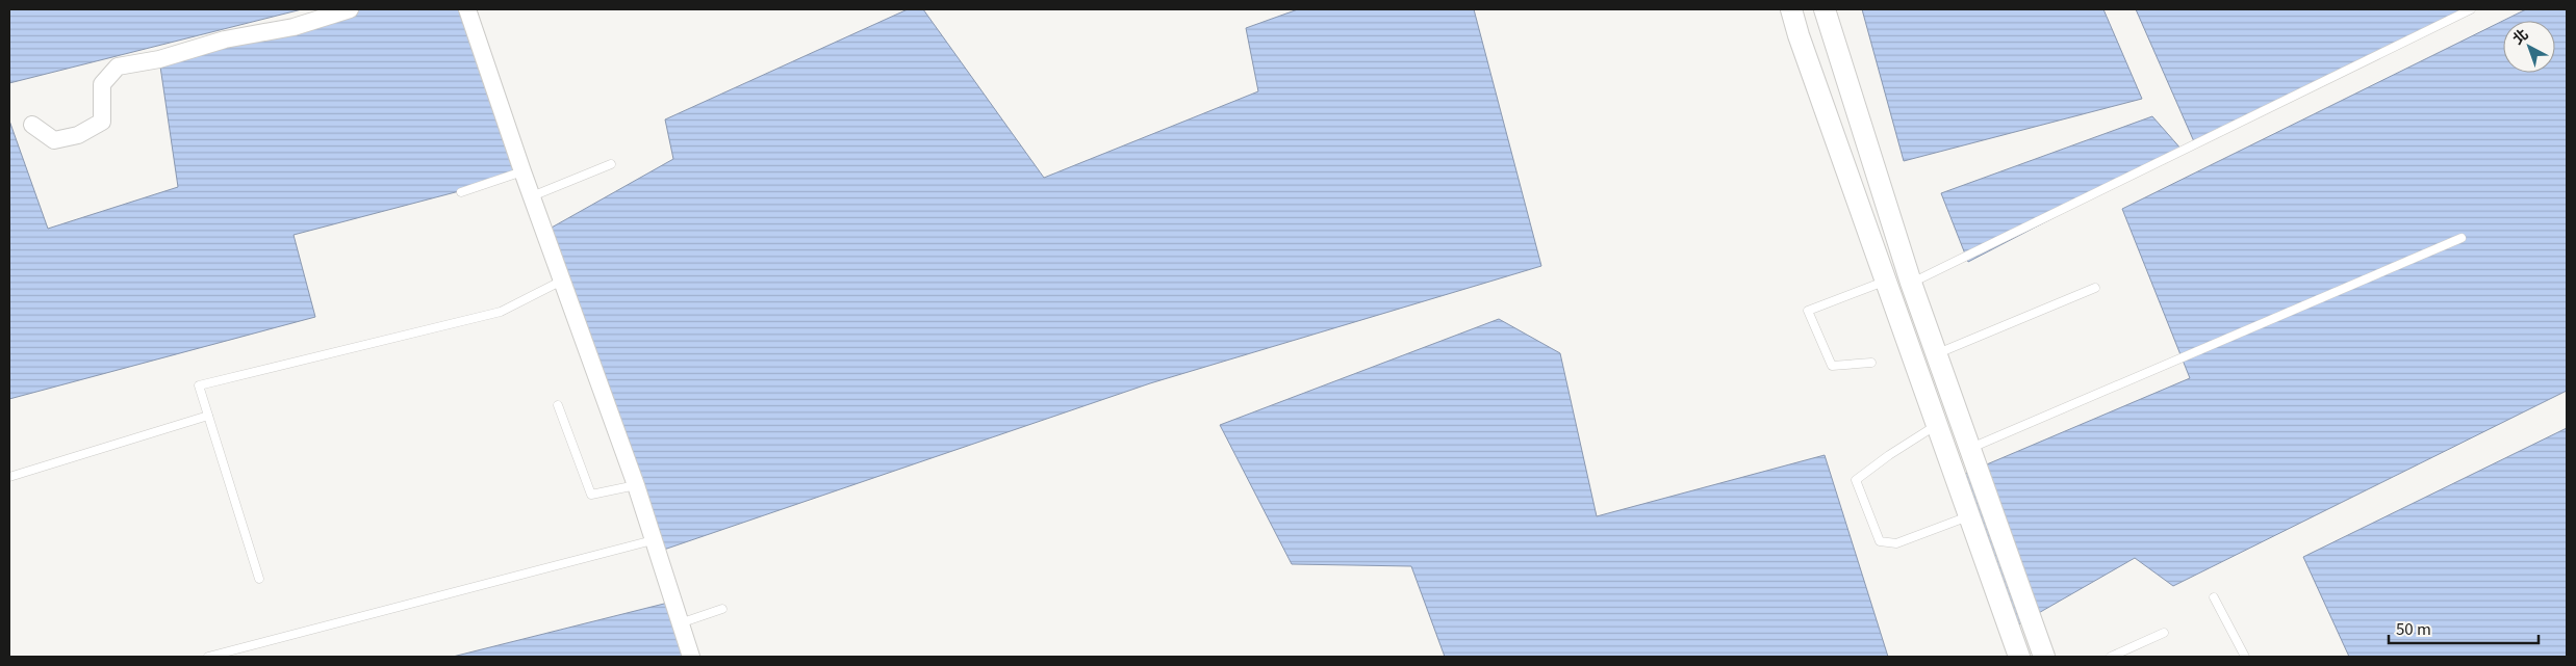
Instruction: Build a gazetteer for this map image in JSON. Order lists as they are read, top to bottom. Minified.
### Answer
{"scale_bar":"50 m","north":"top left"}
